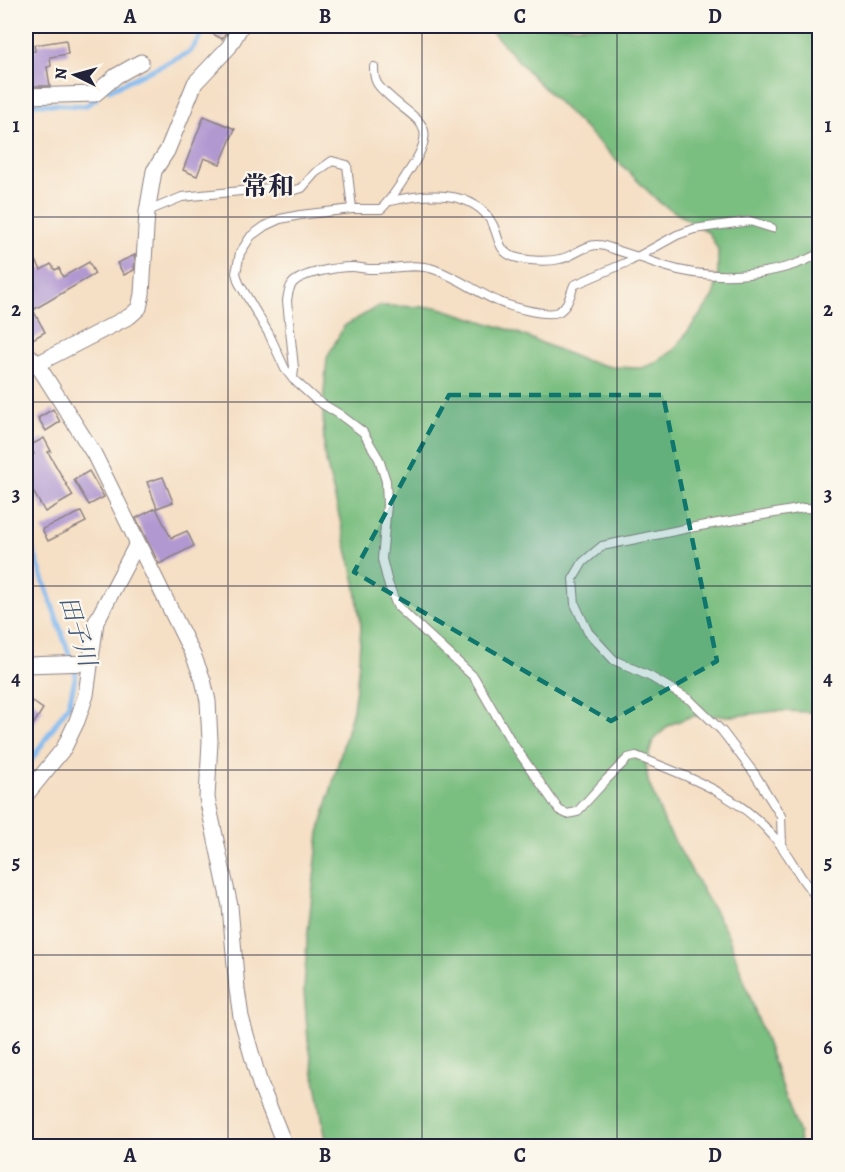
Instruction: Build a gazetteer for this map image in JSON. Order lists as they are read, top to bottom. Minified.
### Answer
{"districts":["常和"],"water":["田子川"],"north":"left","grid":{"columns":["A","B","C","D"],"rows":["1","2","3","4","5","6"]}}
